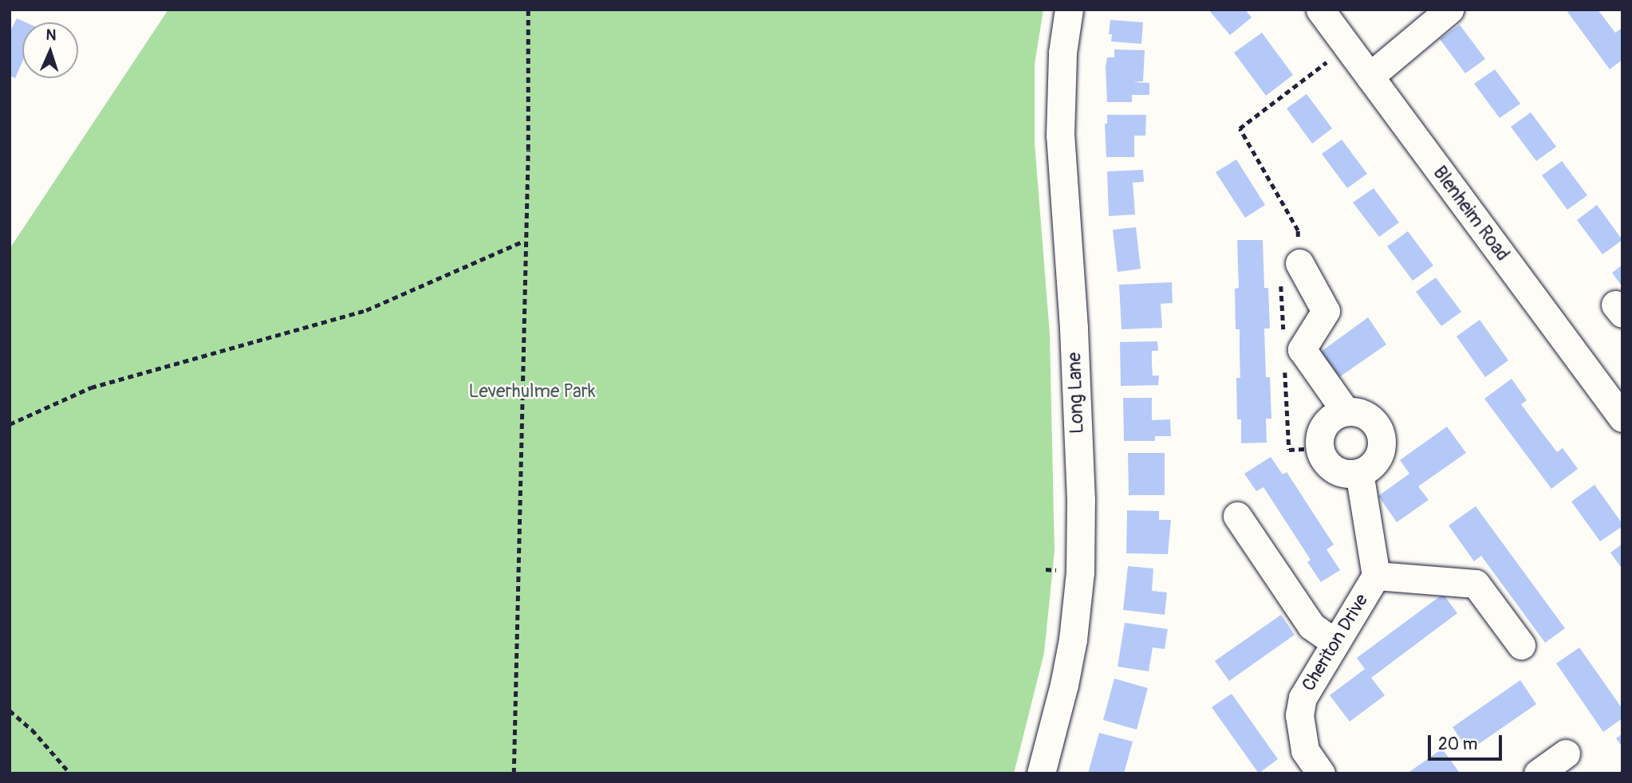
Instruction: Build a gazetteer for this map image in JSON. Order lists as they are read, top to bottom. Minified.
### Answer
{"streets":{"street":["Blenheim Road","Long Lane","Cheriton Drive"]},"parks":["Leverhulme Park"],"scale_bar":"20 m","north":"top"}
